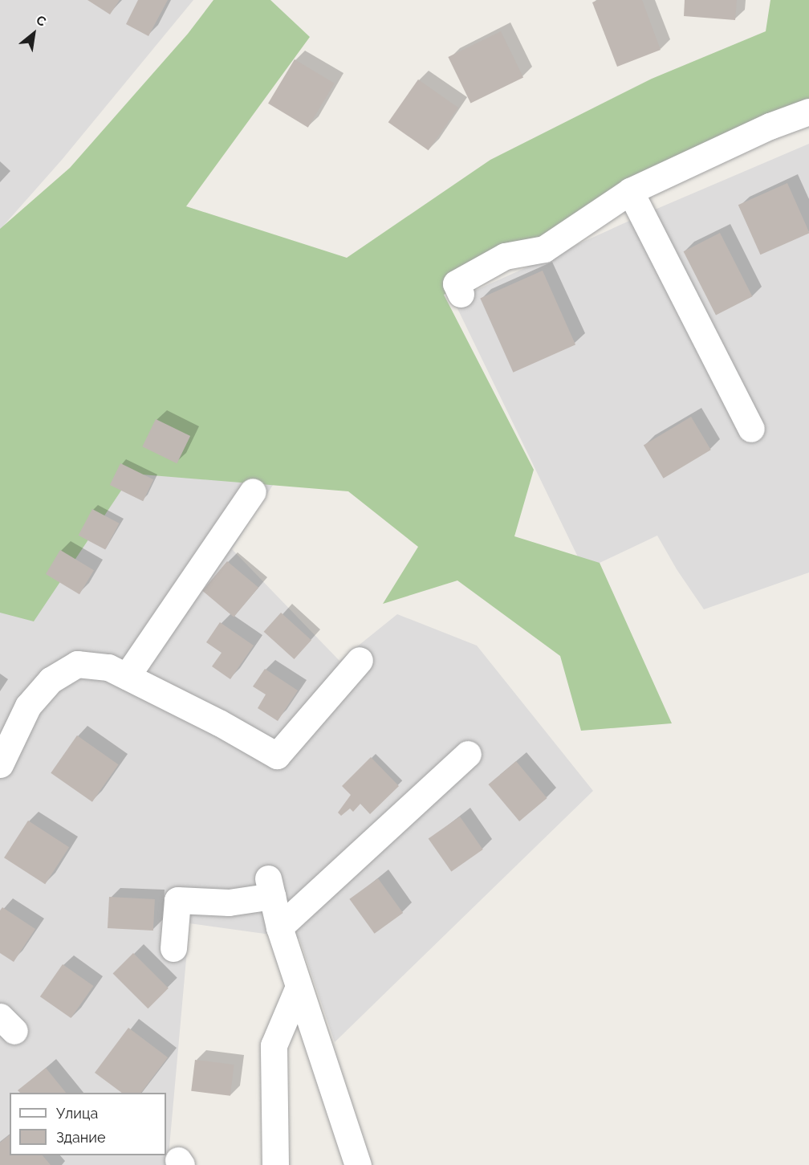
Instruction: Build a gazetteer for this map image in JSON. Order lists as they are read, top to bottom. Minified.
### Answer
{"legend":["Улица","Здание"],"north":"top right"}
